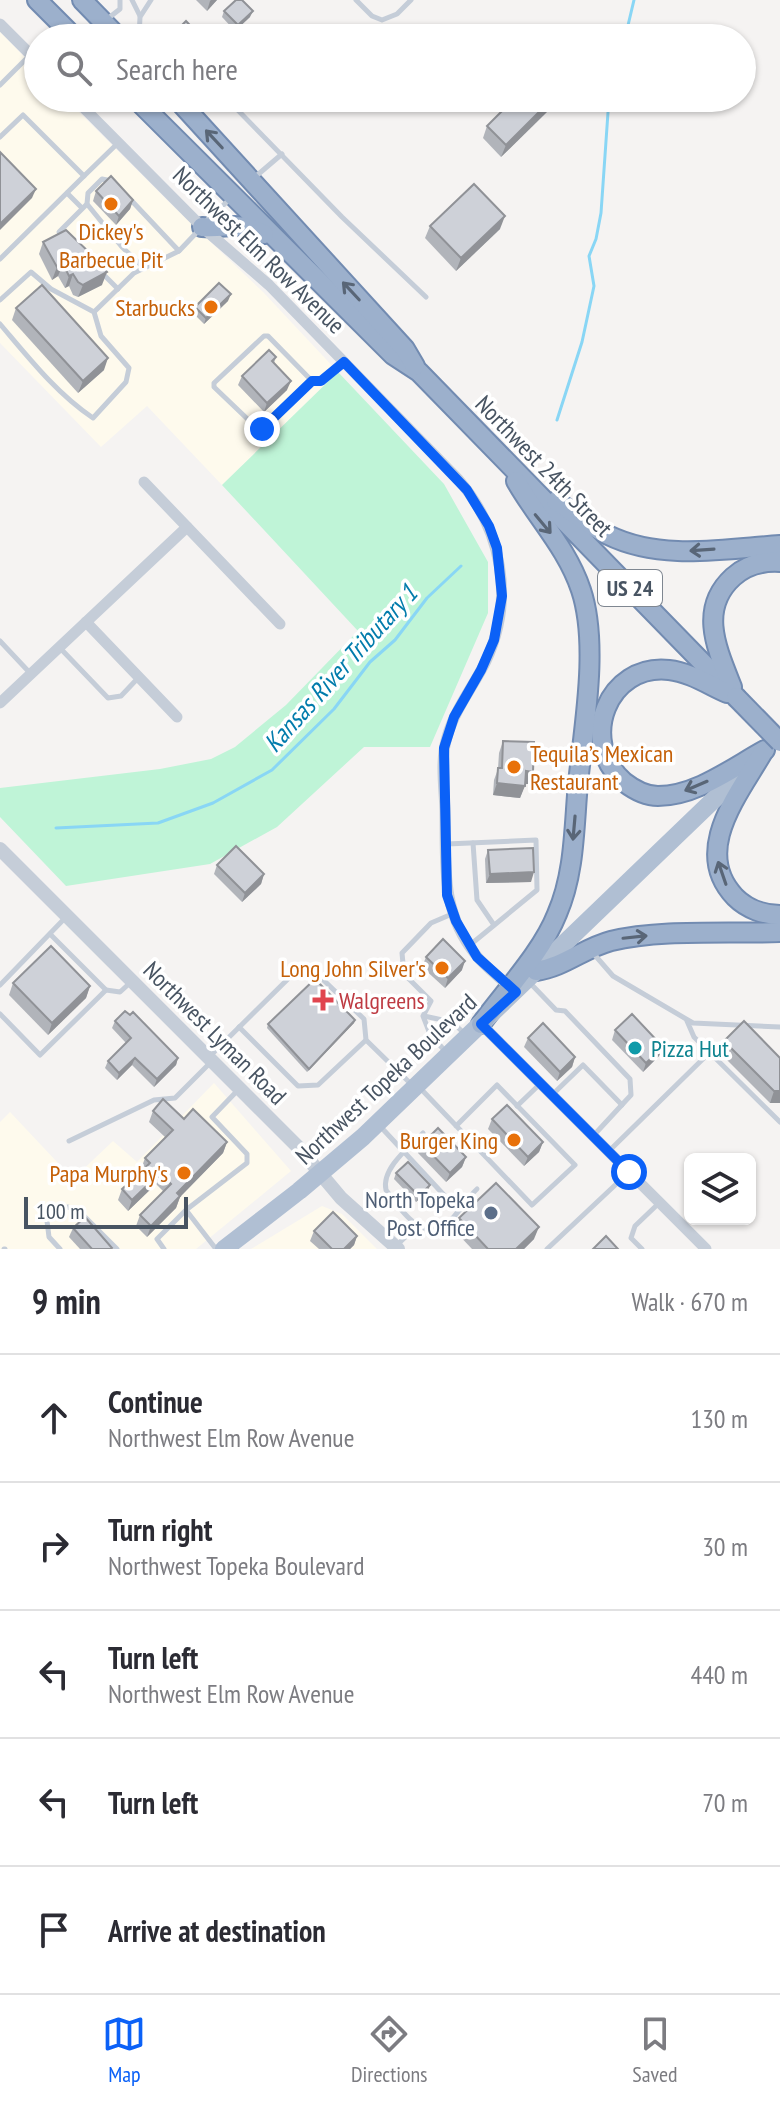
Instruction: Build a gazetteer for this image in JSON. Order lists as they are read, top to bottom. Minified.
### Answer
{"streets":{"highway":["Northwest 24th Street","US 24"],"main road":["Northwest Topeka Boulevard"],"street":["Northwest Elm Row Avenue","Northwest Lyman Road"]},"crossings":[["Northwest 24th Street","US 24"],["Northwest Lyman Road","Northwest Topeka Boulevard"]],"water":["Kansas River Tributary 1"],"places":{"other":["Dickey's Barbecue Pit","Starbucks","Tequila’s Mexican Restaurant","Long John Silver's","Pizza Hut","Burger King","Papa Murphy's","North Topeka Post Office"],"health":["Walgreens"]},"scale_bar":"100 m","page":{"search":"Search here","scale":"100 m","heading":["9 min","Walk · 670 m"],"list":[["Continue","Northwest Elm Row Avenue","130 m"],["Turn right","Northwest Topeka Boulevard","30 m"],["Turn left","Northwest Elm Row Avenue","440 m"],["Turn left","70 m"],"Arrive at destination"],"nav":["Map","Directions","Saved"]}}
